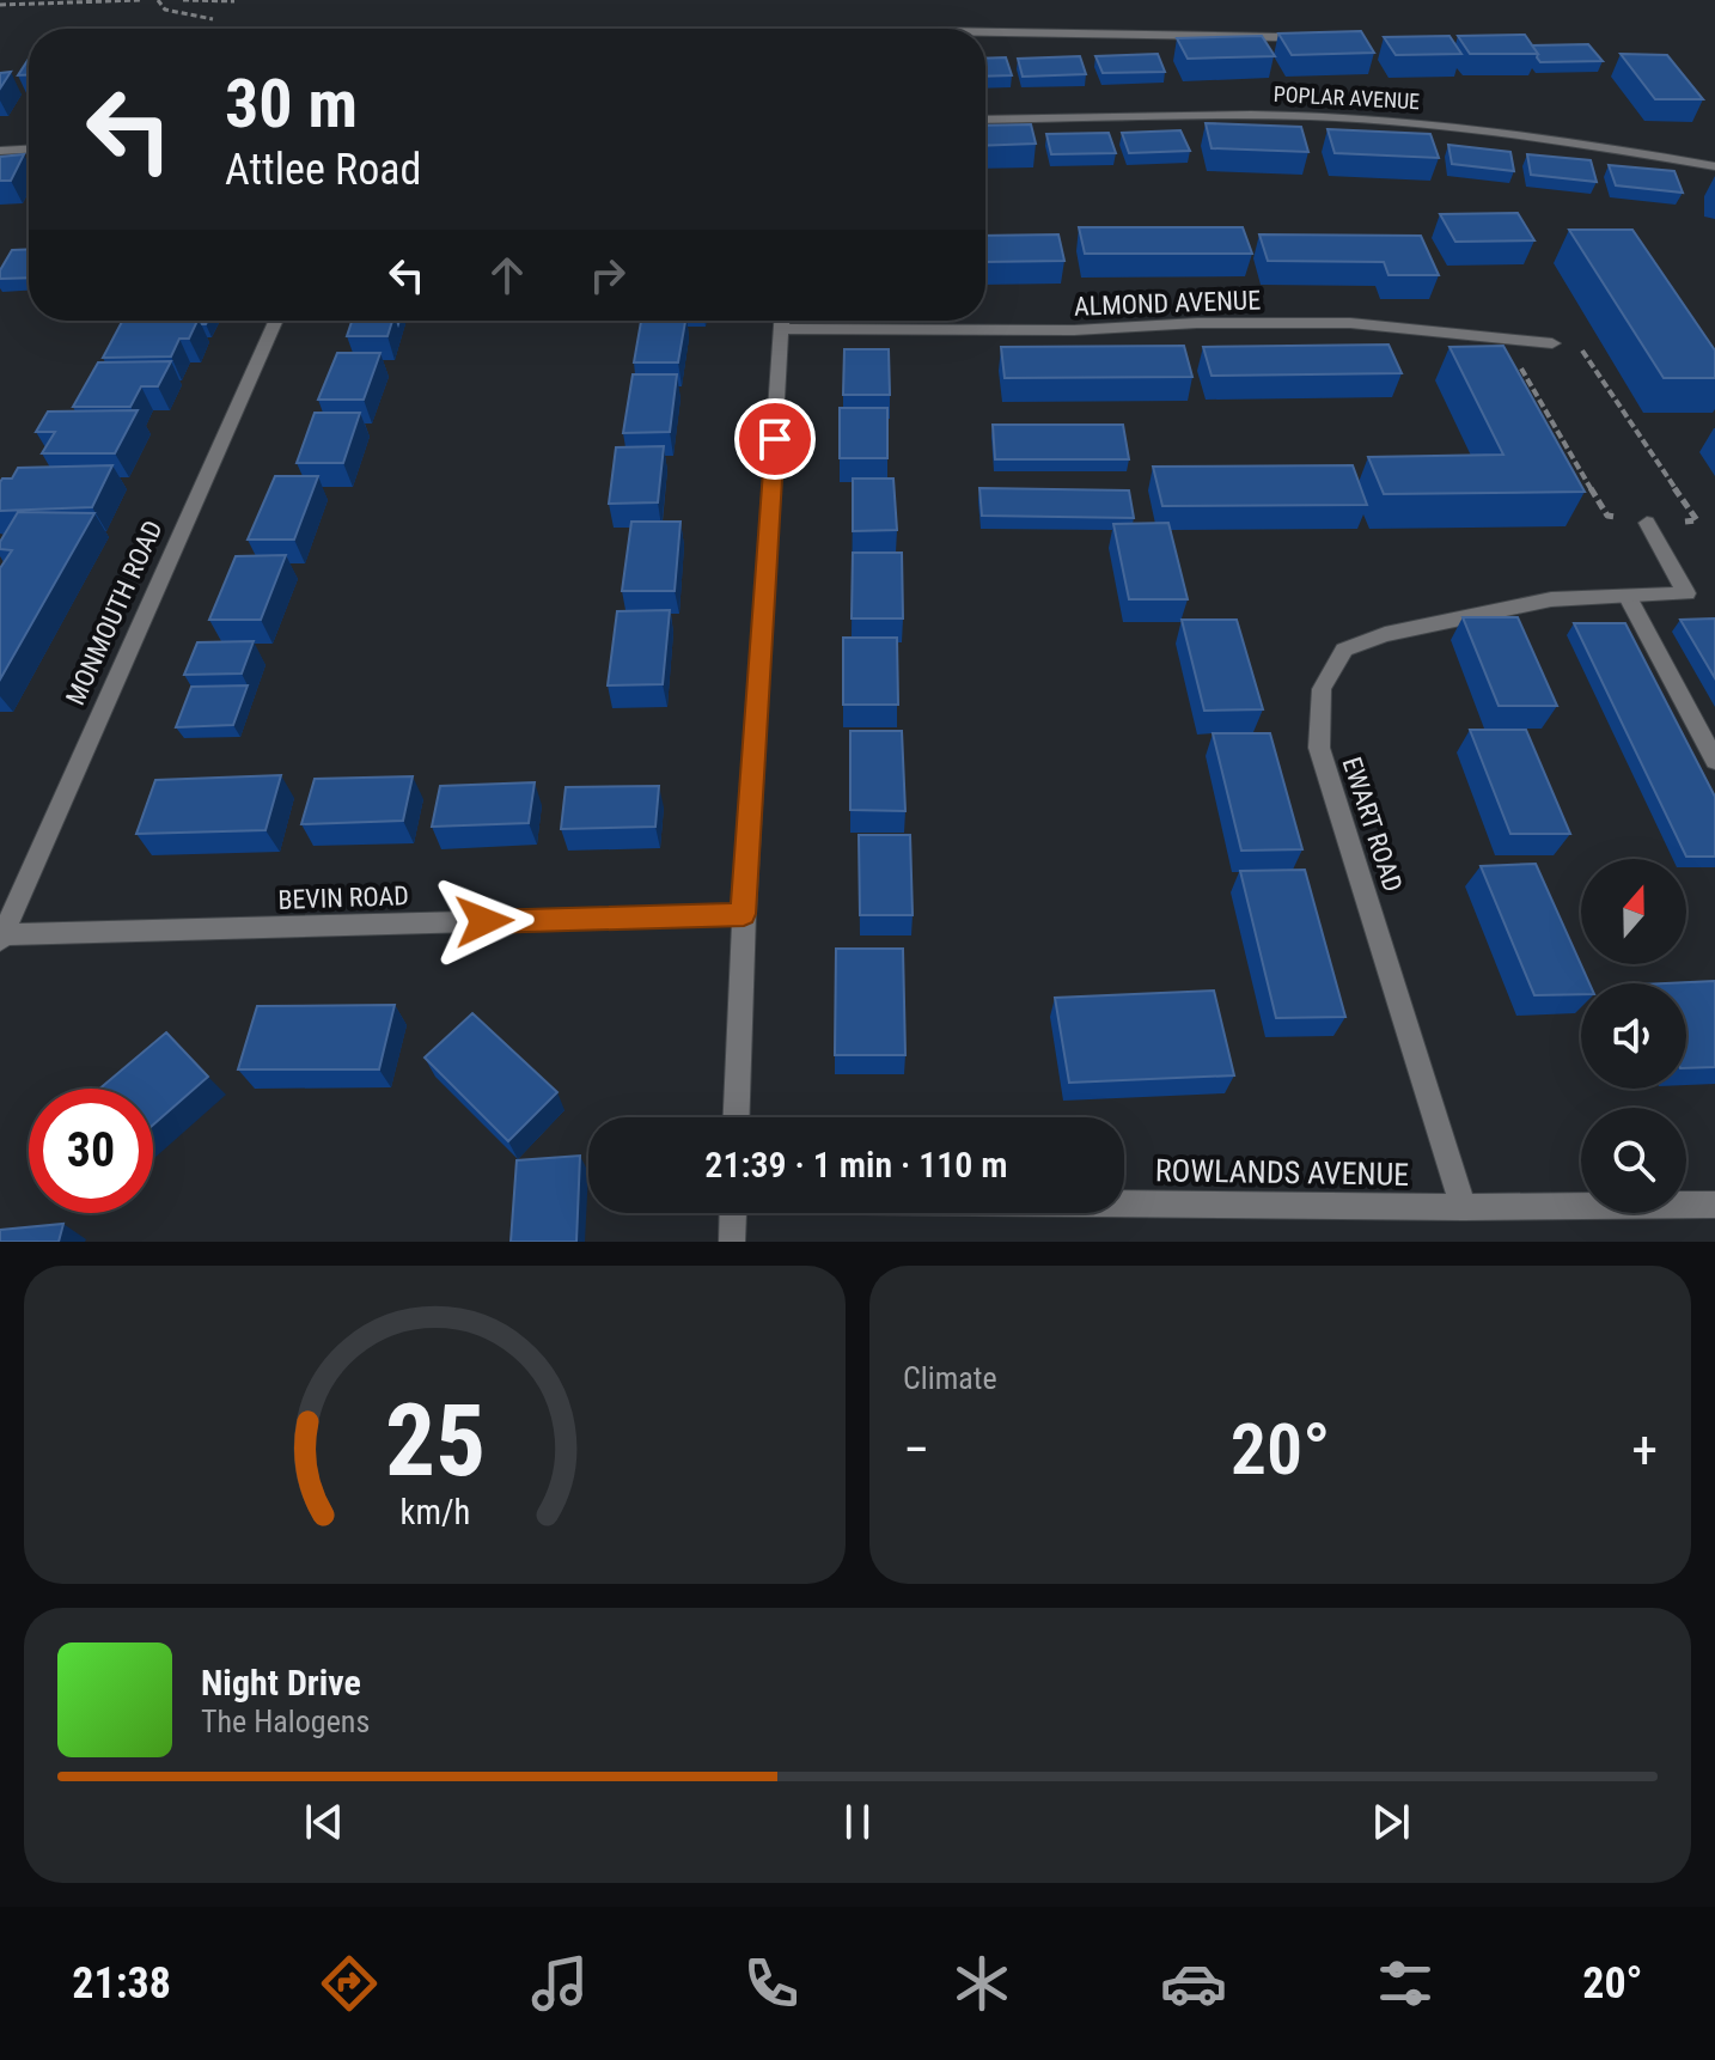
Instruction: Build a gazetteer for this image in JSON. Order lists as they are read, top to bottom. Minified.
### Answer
{"streets":{"street":["POPLAR AVENUE","ALMOND AVENUE","MONMOUTH ROAD","EWART ROAD","BEVIN ROAD","ROWLANDS AVENUE"]},"crossings":[["MONMOUTH ROAD","BEVIN ROAD"],["EWART ROAD","ROWLANDS AVENUE"]],"north":"top","page":{"turn":["30 m","Attlee Road"],"limit":"30","trip":"21:39 · 1 min · 110 m","tile":"Climate","heat":["−","20°","+"],"song":["Night Drive","The Halogens"],"tabs":["21:38","20°"],"gauge":["25","km/h"]}}
